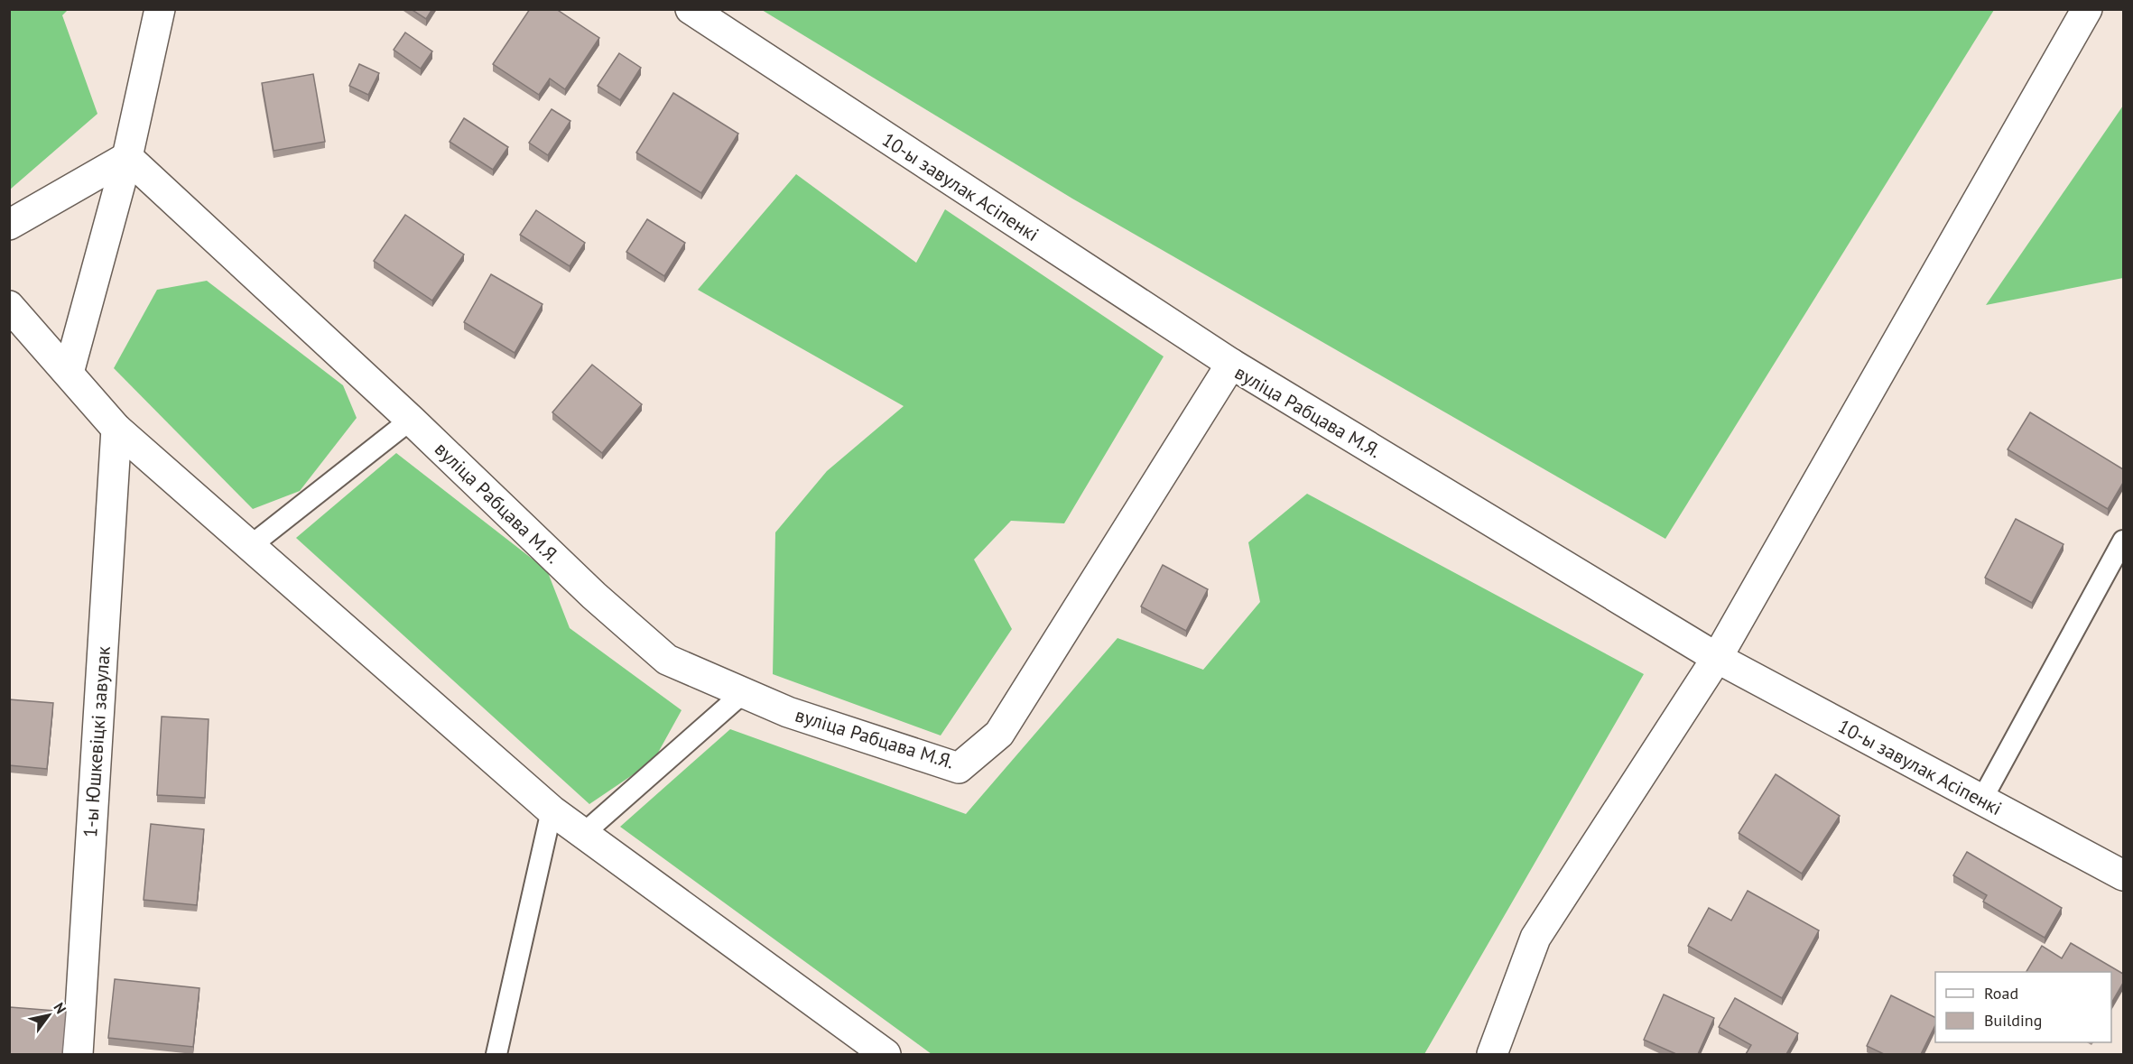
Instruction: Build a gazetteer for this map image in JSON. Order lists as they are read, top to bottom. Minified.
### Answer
{"streets":{"street":["10-ы завулак Асіпенкі","вуліца Рабцава М.Я.","1-ы Юшкевіцкі завулак"]},"crossings":[["10-ы завулак Асіпенкі","вуліца Рабцава М.Я."]],"legend":["Road","Building"],"north":"top right"}
